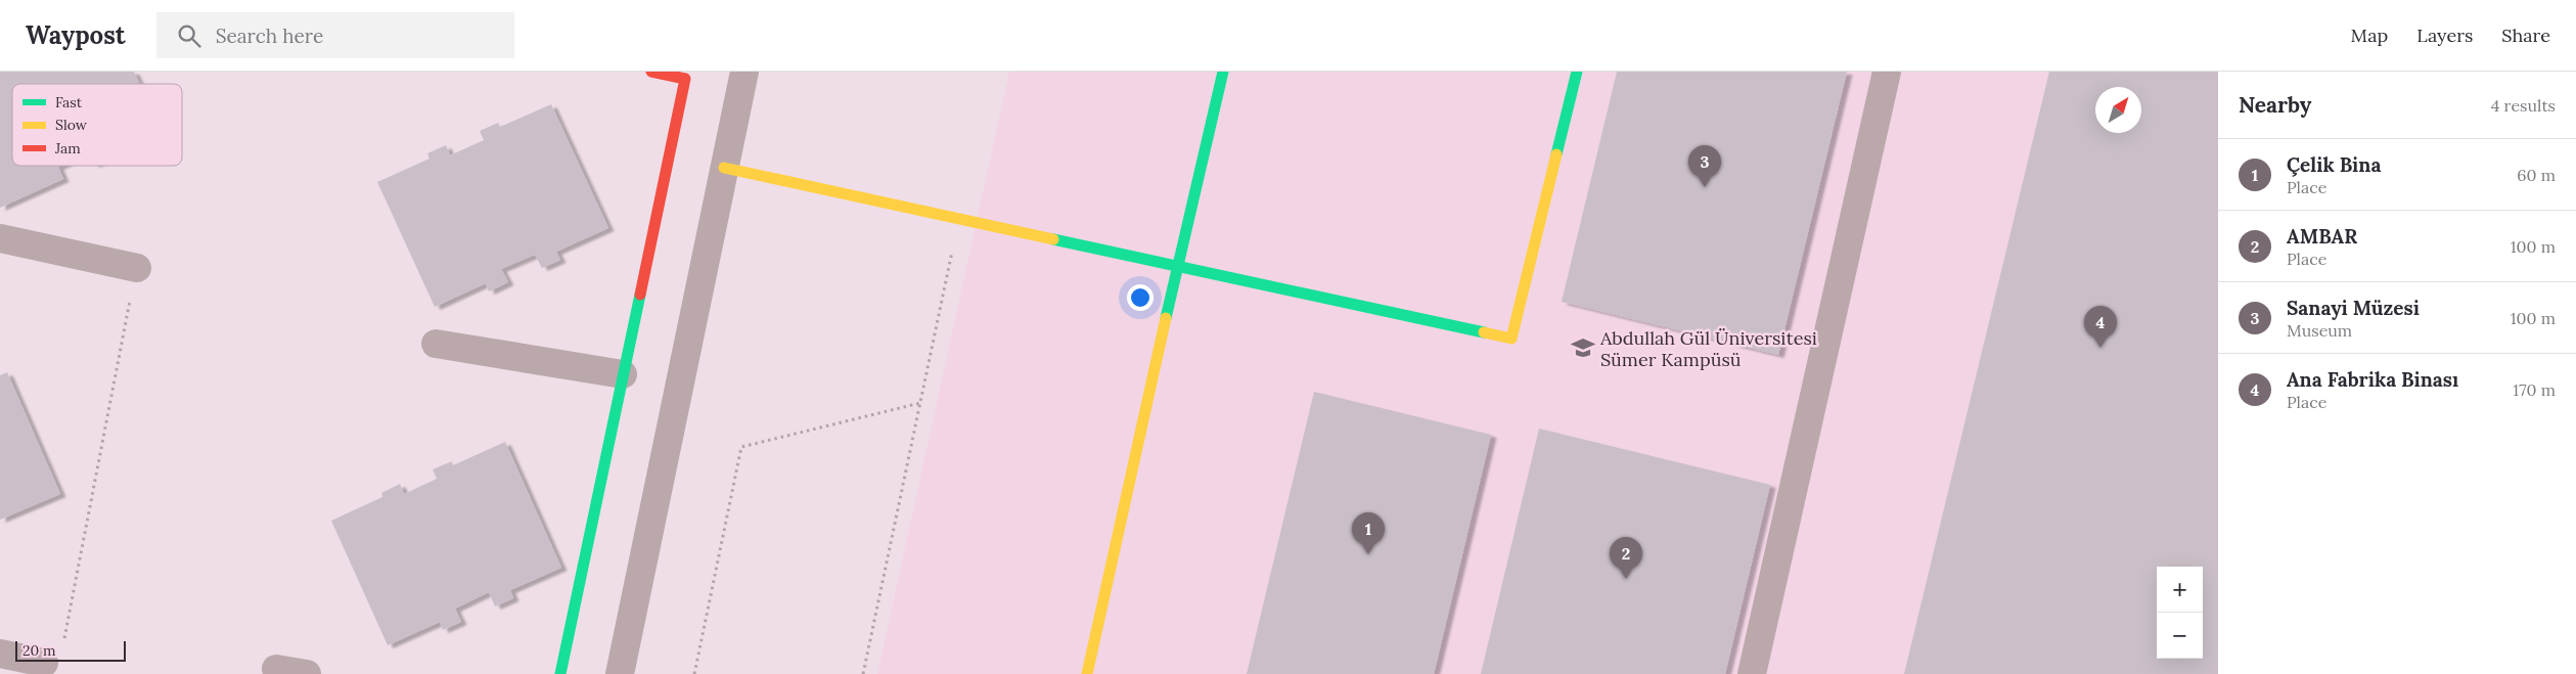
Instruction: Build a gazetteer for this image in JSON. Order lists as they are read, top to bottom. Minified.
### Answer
{"places":{"school or university":["Abdullah Gül Üniversitesi Sümer Kampüsü"]},"legend":["Fast","Slow","Jam"],"scale_bar":"20 m","north":"top right","page":{"header":"Waypost","search":"Search here","nav":["Map","Layers","Share"],"heading":["Nearby","4 results"],"list":[{"mark":"1","name":"Çelik Bina","note":"Place","value":"60 m"},{"mark":"2","name":"AMBAR","note":"Place","value":"100 m"},{"mark":"3","name":"Sanayi Müzesi","note":"Museum","value":"100 m"},{"mark":"4","name":"Ana Fabrika Binası","note":"Place","value":"170 m"}],"pins":["3","4","1","2"],"map_buttons":["+","−"],"scale":"20 m"}}
